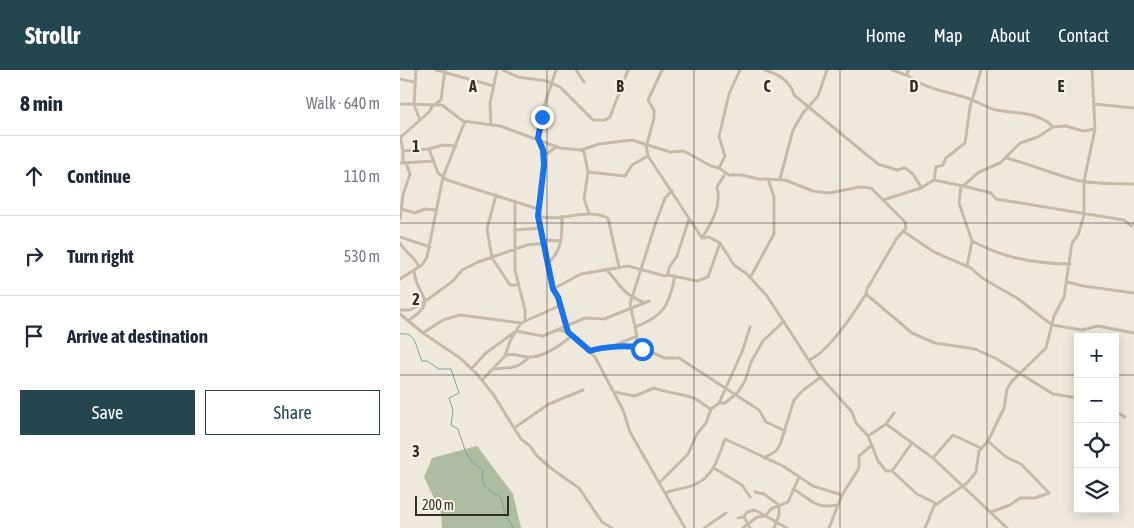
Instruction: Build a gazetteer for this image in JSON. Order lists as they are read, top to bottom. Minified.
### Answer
{"scale_bar":"200 m","page":{"header":"Strollr","nav":["Home","Map","About","Contact"],"heading":["8 min","Walk · 640 m"],"list":[["Continue","110 m"],["Turn right","530 m"],"Arrive at destination"],"map_buttons":["+","−"],"buttons":["Save","Share"],"scale":"200 m"},"grid":{"columns":["A","B","C","D","E"],"rows":["1","2","3"]}}
